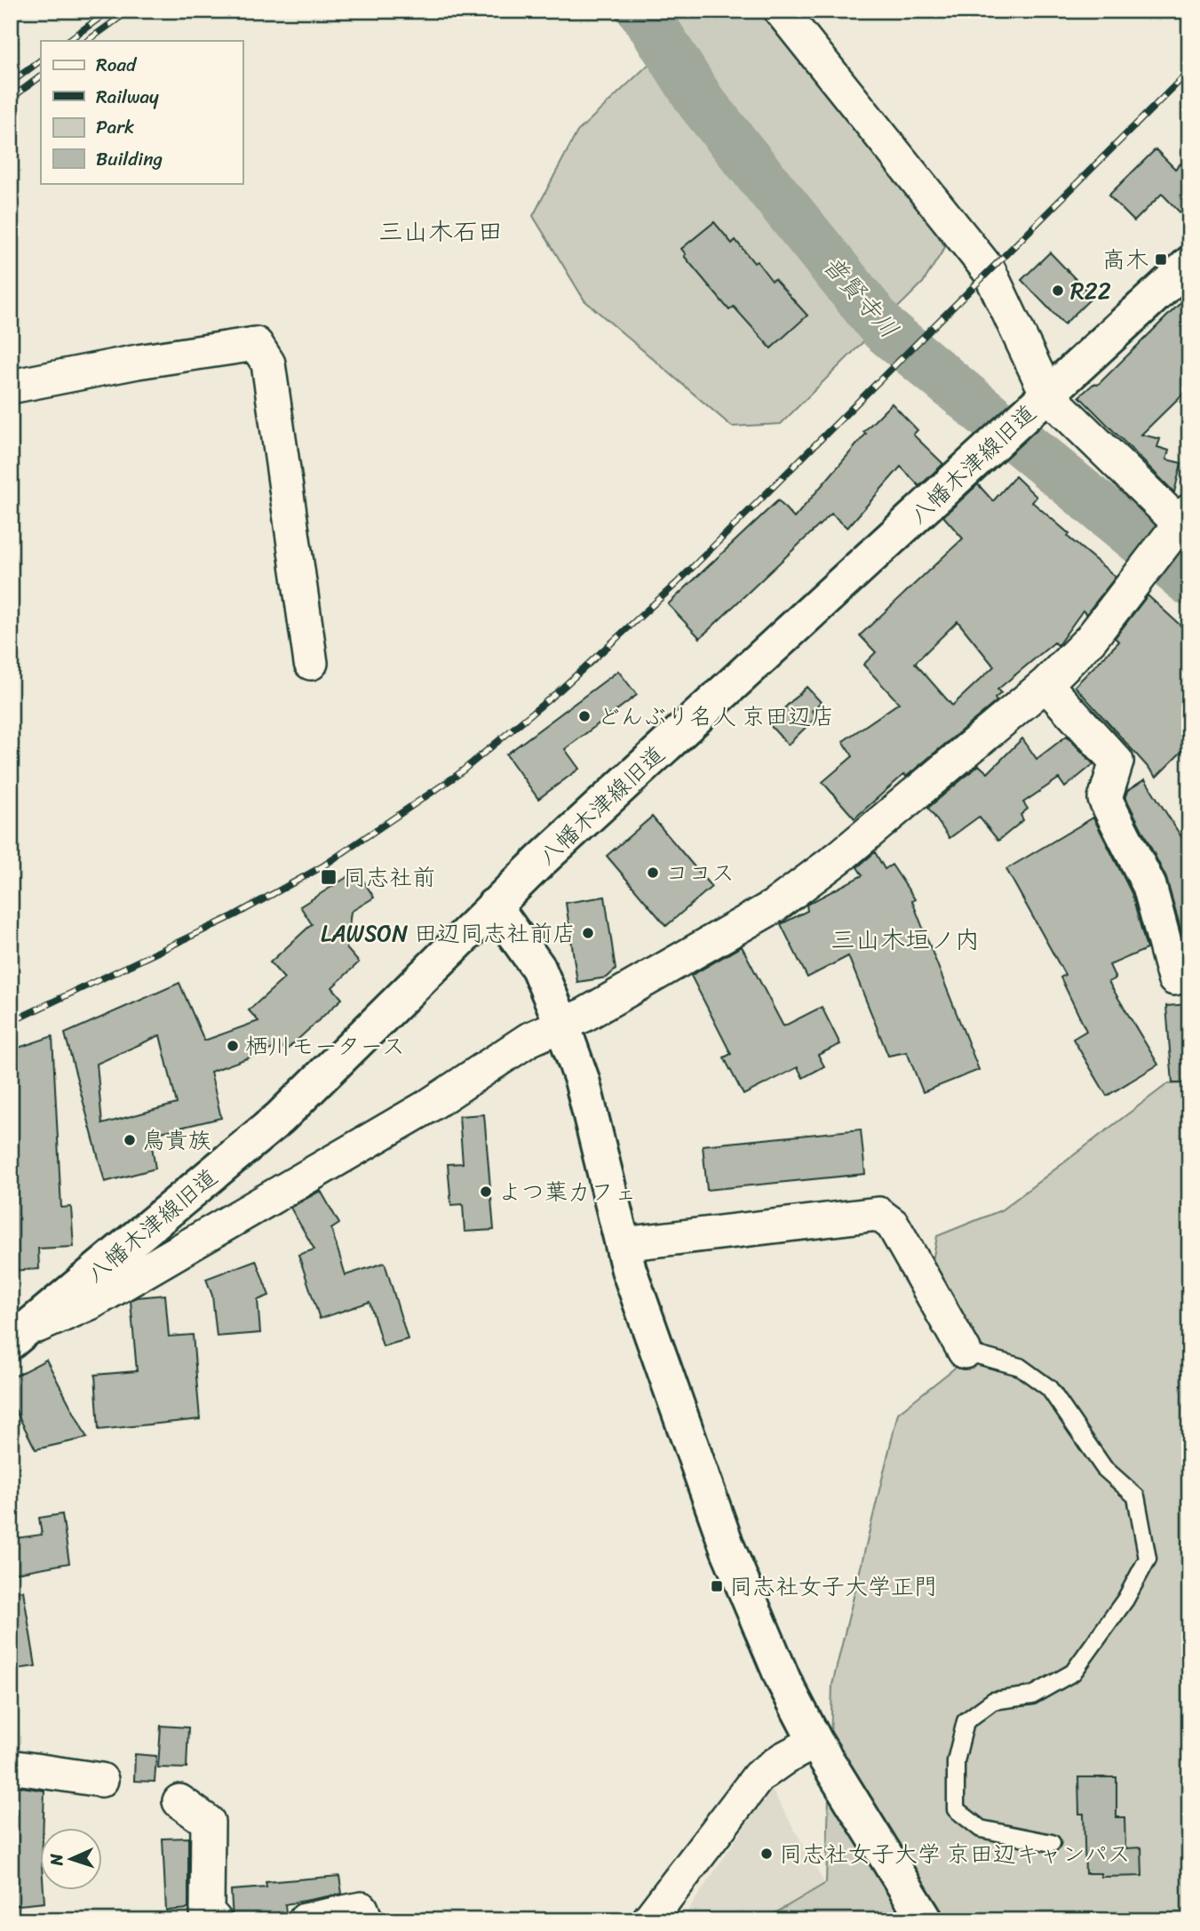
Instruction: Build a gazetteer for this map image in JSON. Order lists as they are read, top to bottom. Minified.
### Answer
{"streets":{"street":["八幡木津線旧道"]},"districts":["三山木石田","三山木垣ノ内"],"water":["普賢寺川"],"places":{"transit":["高木","同志社前","同志社女子大学正門"],"other":["R22","どんぶり名人 京田辺店","ココス","LAWSON 田辺同志社前店","栖川モータース","鳥貴族","よつ葉カフェ","同志社女子大学 京田辺キャンパス"]},"legend":["Road","Railway","Park","Building"],"north":"left"}
